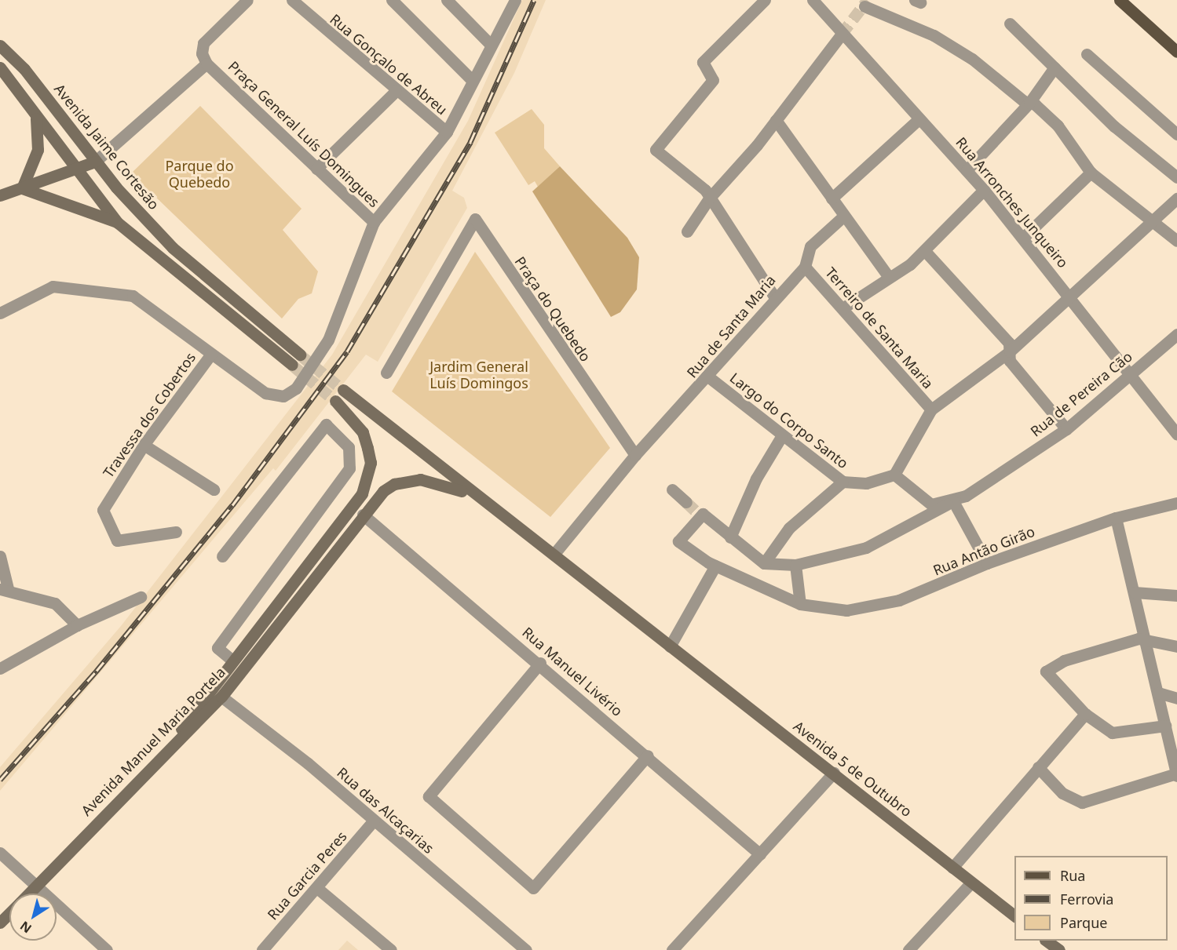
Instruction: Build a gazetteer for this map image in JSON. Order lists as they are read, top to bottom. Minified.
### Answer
{"streets":{"main road":["Avenida Jaime Cortesão","Avenida Manuel Maria Portela","Avenida 5 de Outubro"],"street":["Rua Gonçalo de Abreu","Praça General Luís Domingues","Rua Arronches Junqueiro","Praça do Quebedo","Rua de Santa Maria","Terreiro de Santa Maria","Rua de Pereira Cão","Travessa dos Cobertos","Largo do Corpo Santo","Rua Antão Girão","Rua Manuel Livério","Rua das Alcaçarias","Rua Garcia Peres"]},"crossings":[["Praça General Luís Domingues","Avenida Jaime Cortesão"],["Praça General Luís Domingues","Travessa dos Cobertos"],["Rua Arronches Junqueiro","Rua de Pereira Cão"],["Praça do Quebedo","Rua de Santa Maria"],["Rua de Santa Maria","Terreiro de Santa Maria"],["Rua de Santa Maria","Largo do Corpo Santo"],["Rua Manuel Livério","Avenida Manuel Maria Portela"],["Avenida Manuel Maria Portela","Avenida 5 de Outubro"],["Avenida Manuel Maria Portela","Rua das Alcaçarias"],["Rua das Alcaçarias","Rua Garcia Peres"]],"parks":["Parque do Quebedo","Jardim General Luís Domingos"],"legend":["Rua","Ferrovia","Parque"],"north":"bottom left"}
